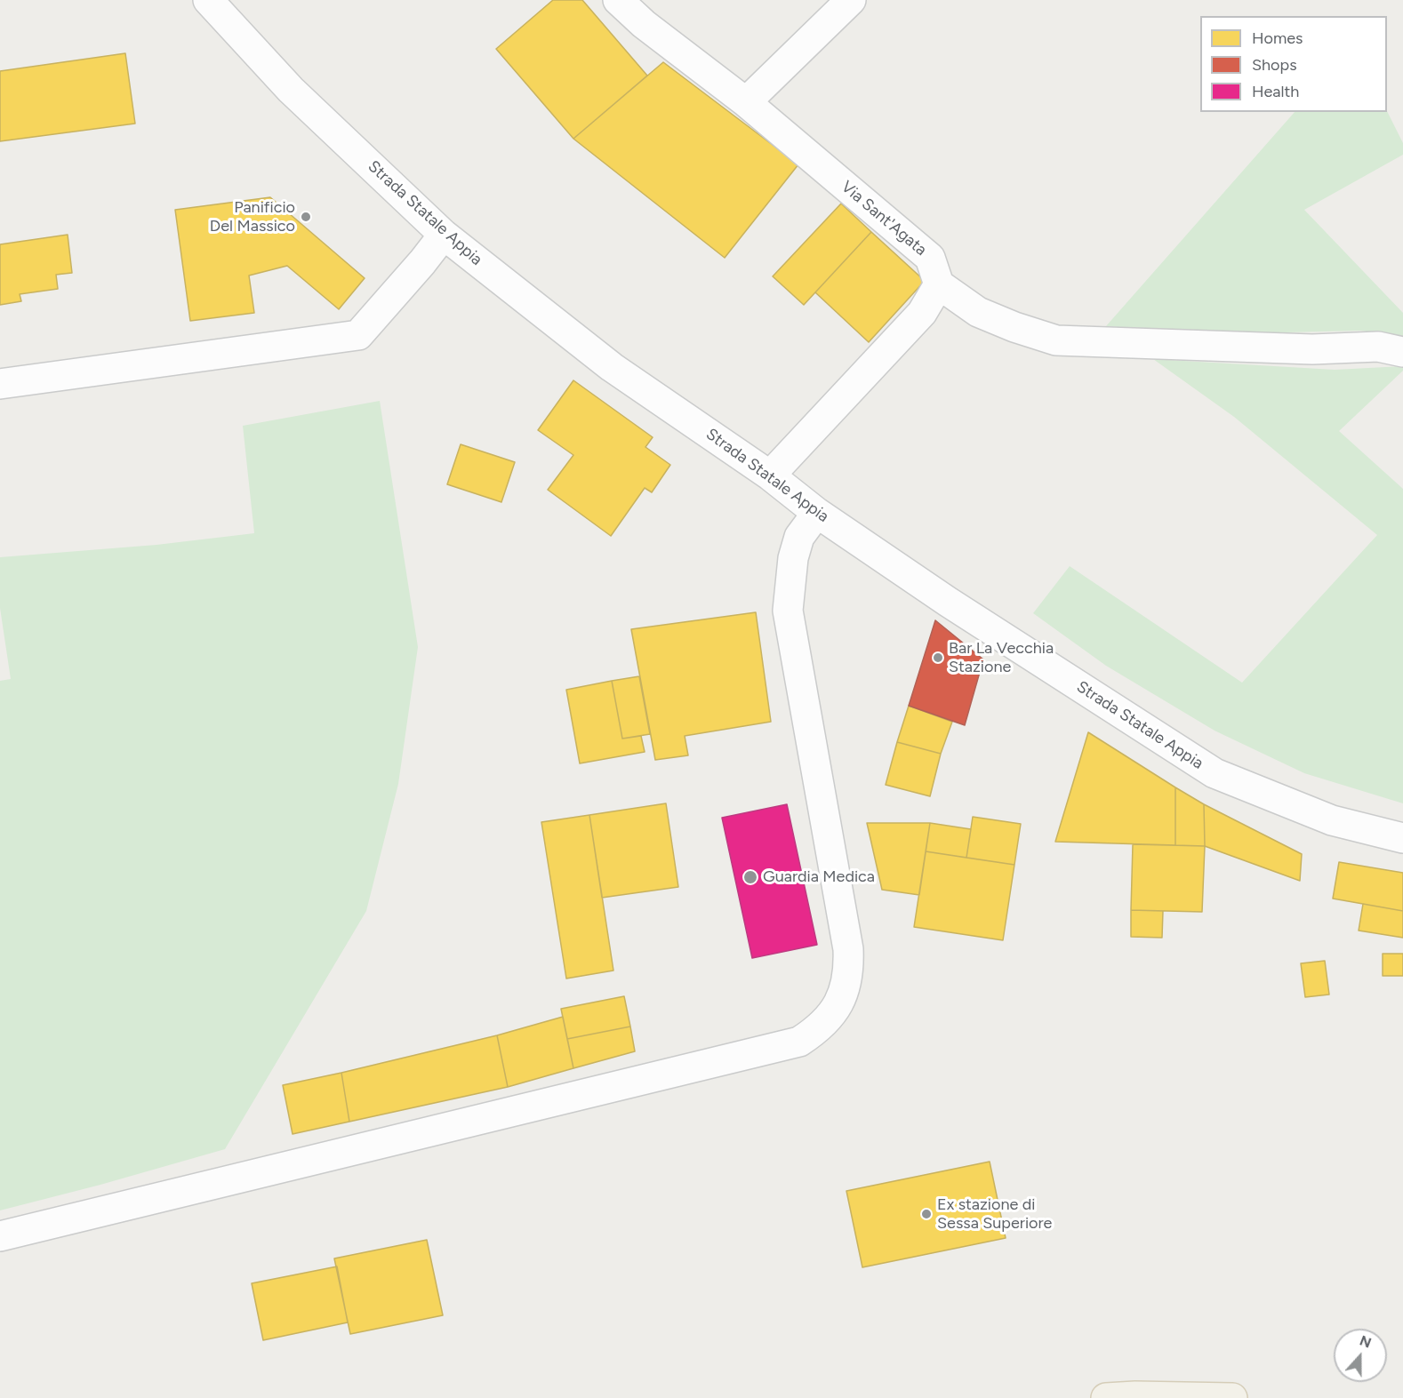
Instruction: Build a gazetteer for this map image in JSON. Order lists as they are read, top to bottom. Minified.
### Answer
{"streets":{"street":["Strada Statale Appia","Via Sant'Agata"]},"places":["Panificio Del Massico","Bar La Vecchia Stazione","Guardia Medica","Ex stazione di Sessa Superiore"],"legend":["Homes","Shops","Health"],"north":"top"}
